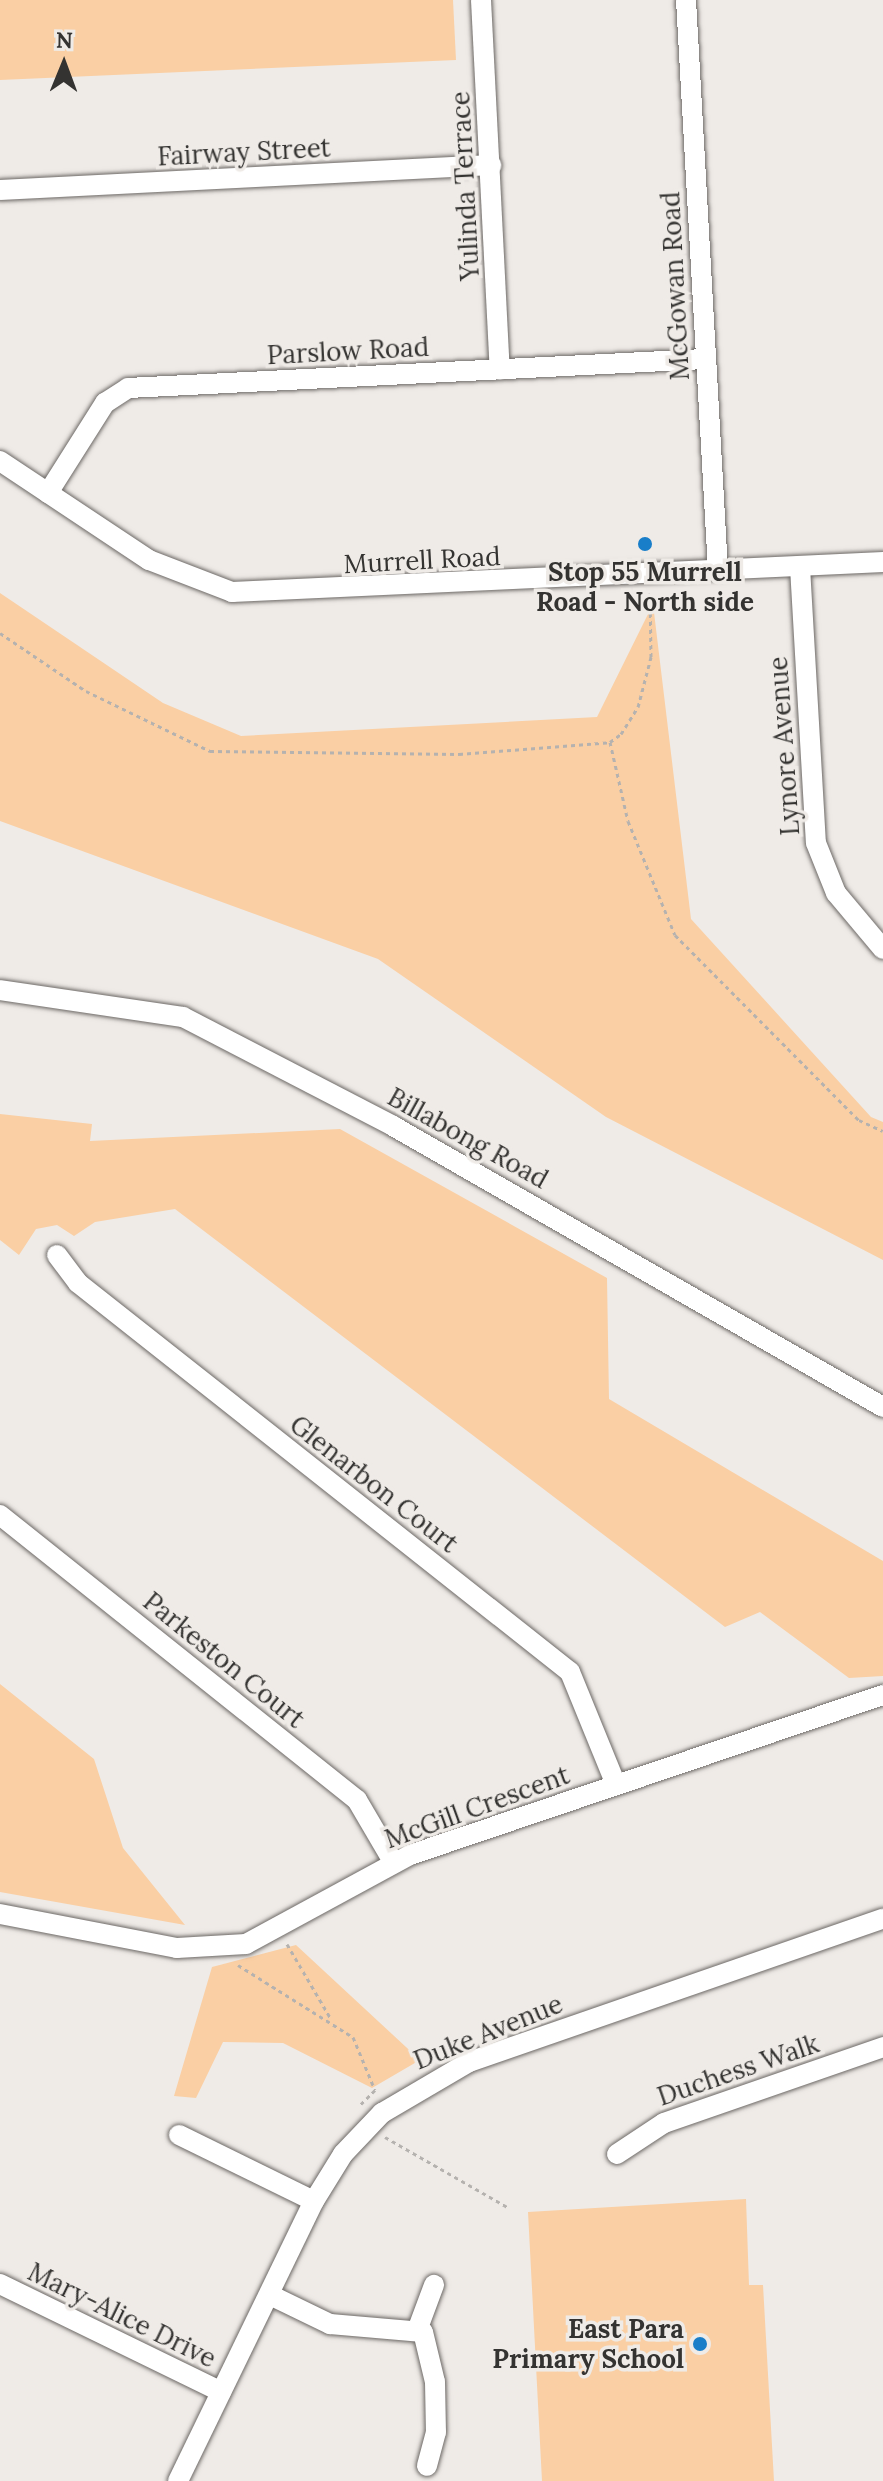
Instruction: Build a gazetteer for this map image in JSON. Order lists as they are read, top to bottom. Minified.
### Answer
{"streets":{"street":["Fairway Street","Yulinda Terrace","McGowan Road","Parslow Road","Murrell Road","Lynore Avenue","Billabong Road","Glenarbon Court","Parkeston Court","McGill Crescent","Duke Avenue","Duchess Walk","Mary-Alice Drive"]},"crossings":[["Fairway Street","Yulinda Terrace"],["Yulinda Terrace","Parslow Road"],["McGowan Road","Parslow Road"],["McGowan Road","Murrell Road"],["Parslow Road","Murrell Road"],["Murrell Road","Lynore Avenue"],["Glenarbon Court","McGill Crescent"],["Parkeston Court","McGill Crescent"],["Duke Avenue","Mary-Alice Drive"]],"places":["Stop 55 Murrell Road - North side","East Para Primary School"],"north":"top"}
